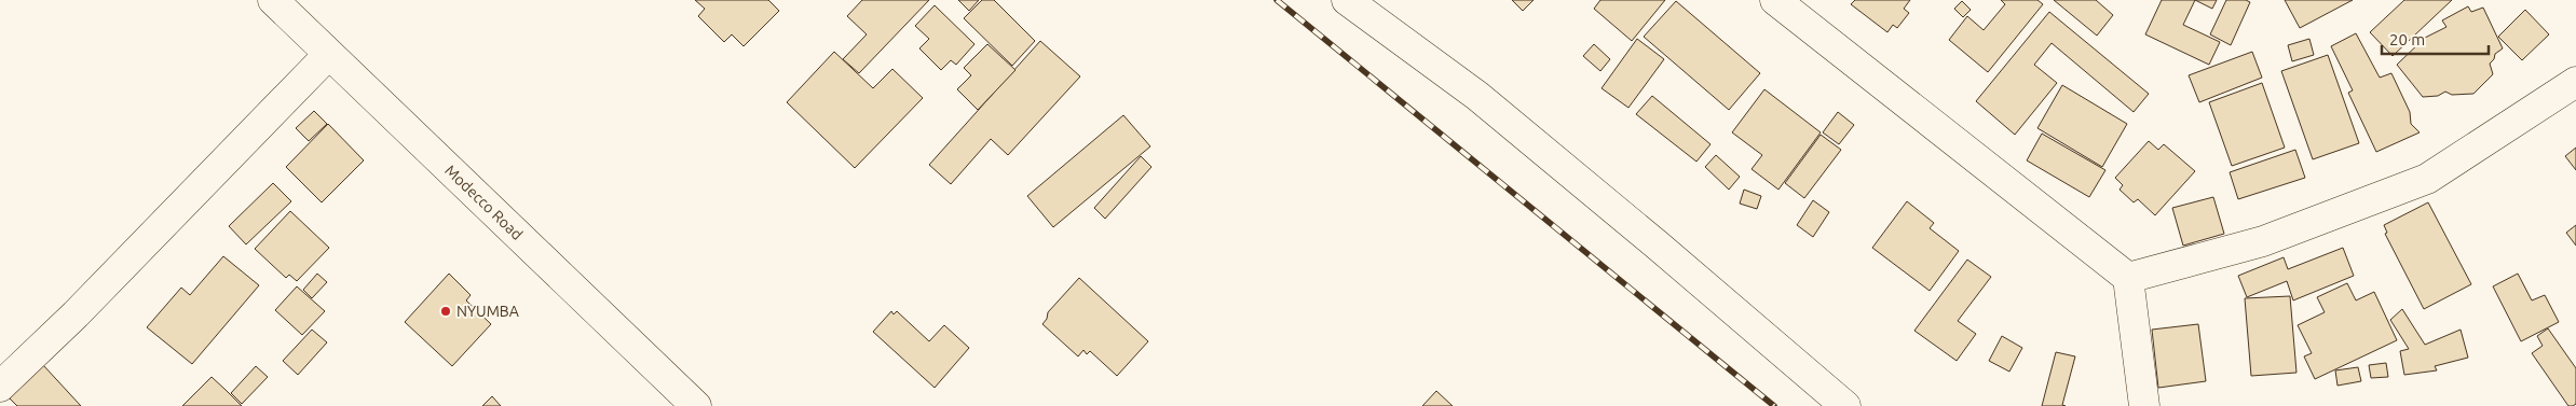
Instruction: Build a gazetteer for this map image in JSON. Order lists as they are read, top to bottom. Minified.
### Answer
{"streets":{"street":["Modecco Road"]},"places":["NYUMBA"],"scale_bar":"20 m"}
